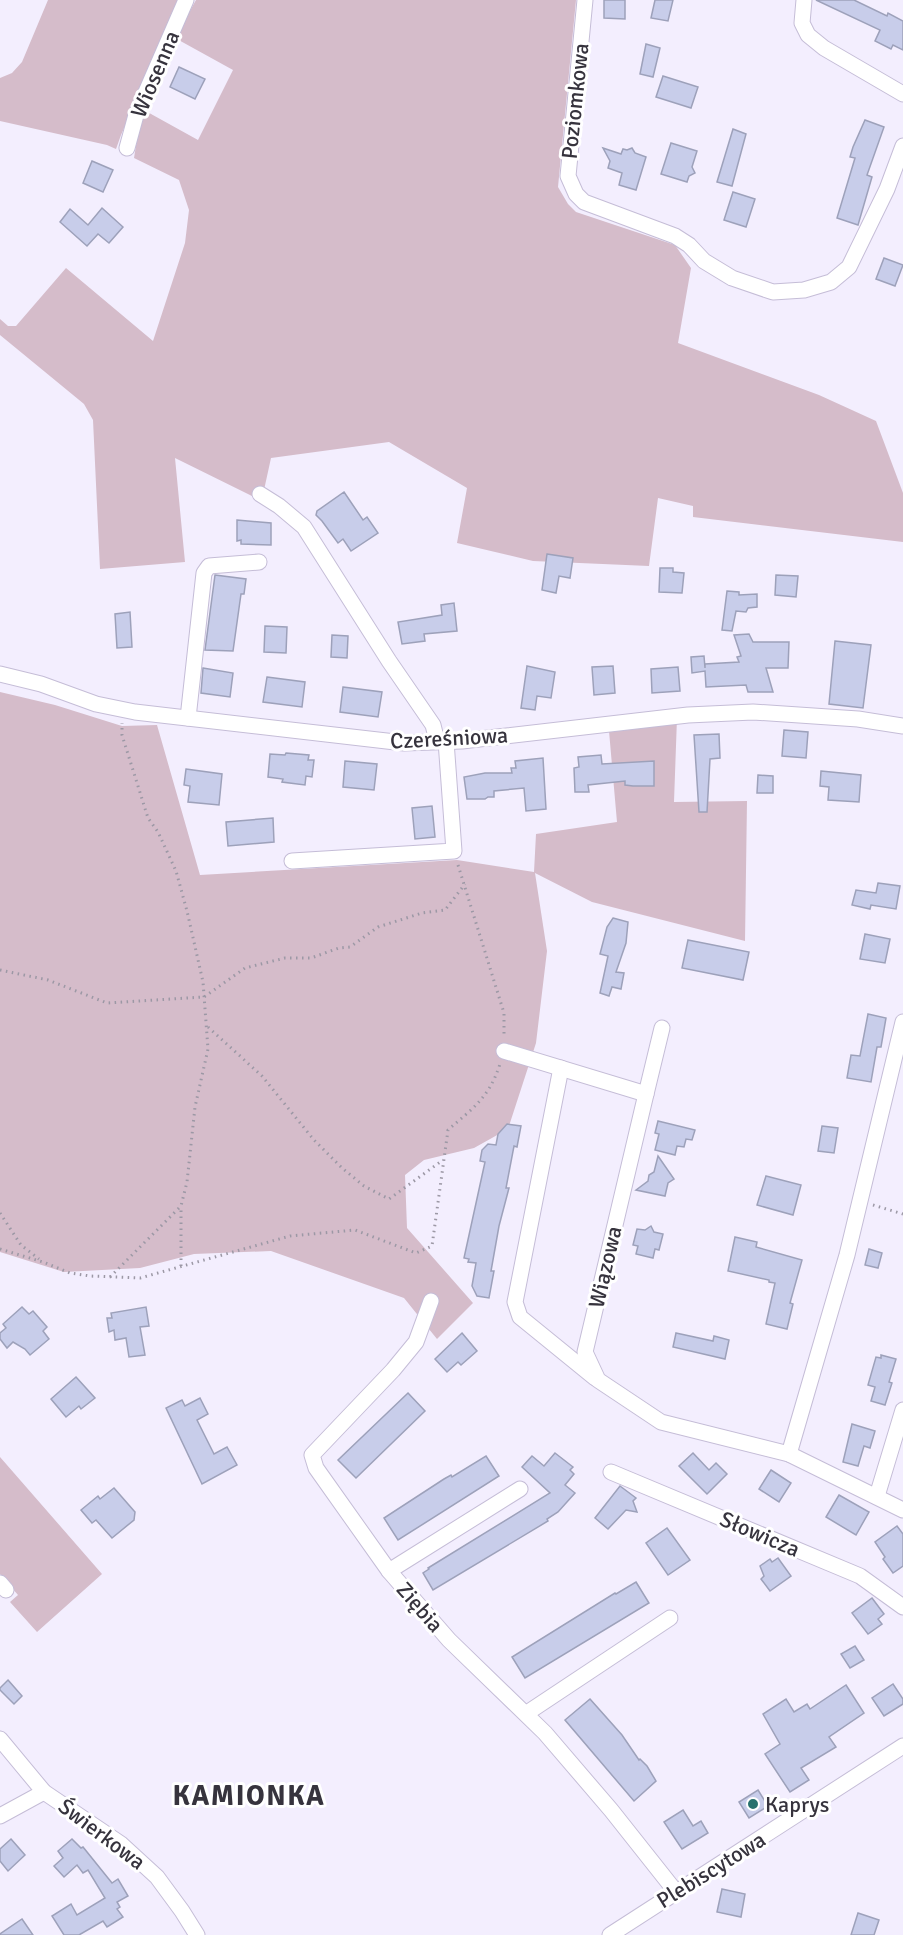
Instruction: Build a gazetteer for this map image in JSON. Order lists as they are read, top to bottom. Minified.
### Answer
{"streets":{"street":["Wiosenna","Poziomkowa","Czereśniowa","Wiązowa","Słowicza","Ziębia","Świerkowa","Plebiscytowa"]},"crossings":[["Ziębia","Plebiscytowa"]],"districts":["KAMIONKA"],"places":["Kaprys"]}
